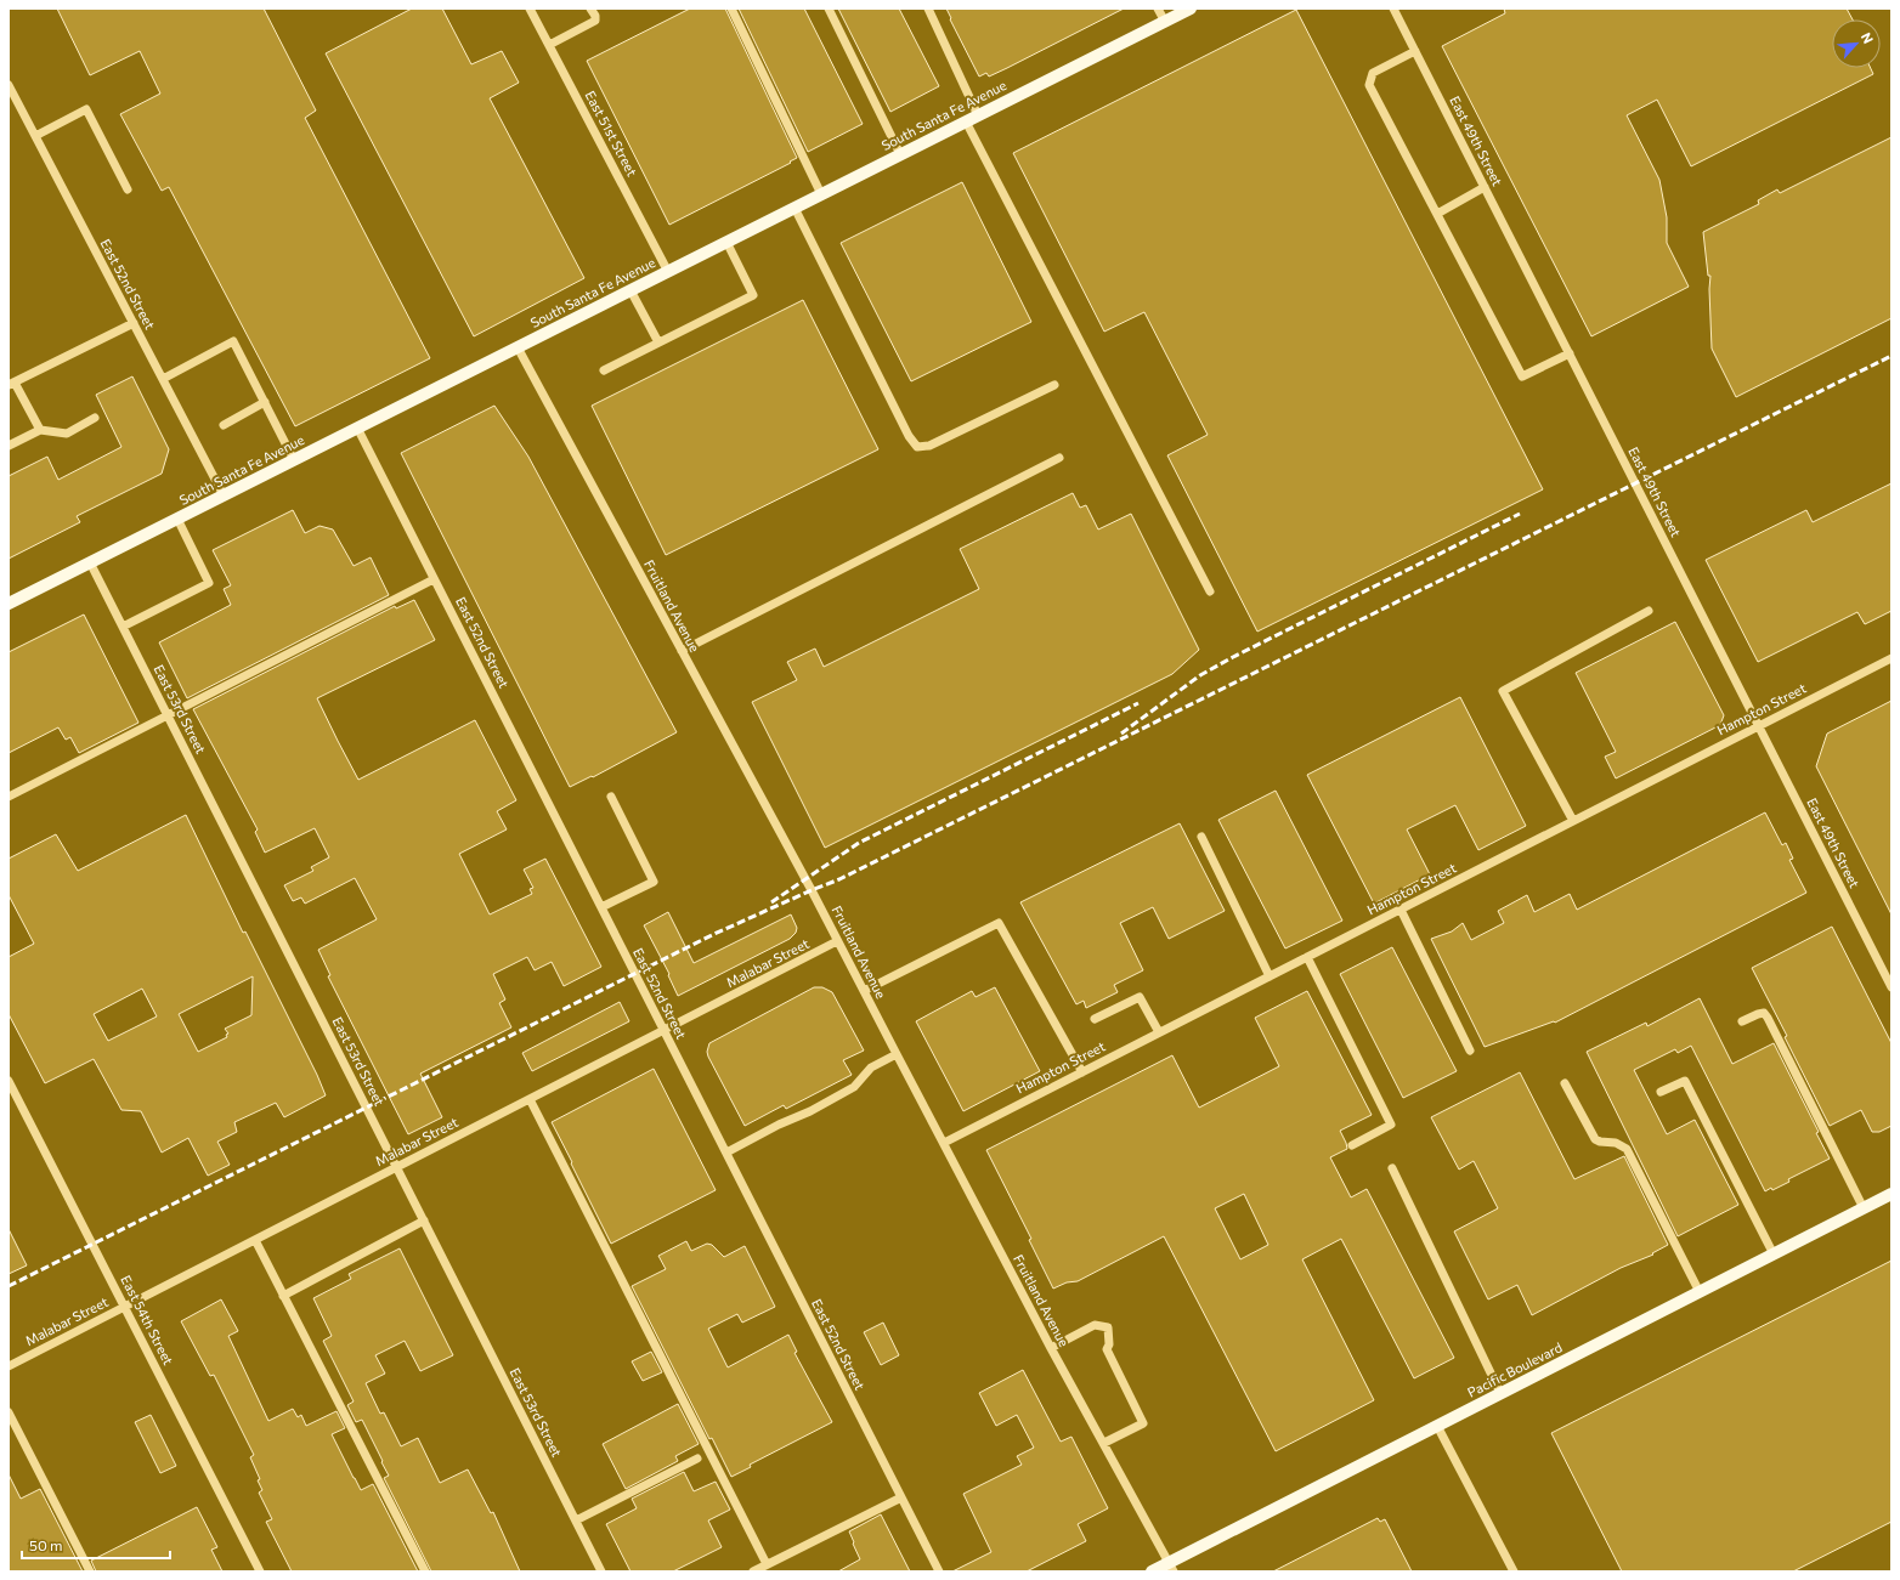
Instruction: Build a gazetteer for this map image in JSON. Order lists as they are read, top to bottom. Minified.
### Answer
{"streets":{"main road":["South Santa Fe Avenue","Pacific Boulevard"],"street":["East 51st Street","East 49th Street","East 52nd Street","Fruitland Avenue","East 53rd Street","Hampton Street","Malabar Street","East 54th Street"]},"crossings":[["South Santa Fe Avenue","East 51st Street"],["South Santa Fe Avenue","East 52nd Street"],["South Santa Fe Avenue","Fruitland Avenue"],["South Santa Fe Avenue","East 53rd Street"],["East 49th Street","Hampton Street"],["East 52nd Street","Malabar Street"],["Fruitland Avenue","Hampton Street"],["Fruitland Avenue","Malabar Street"],["Fruitland Avenue","Pacific Boulevard"],["East 53rd Street","Malabar Street"],["Malabar Street","East 54th Street"]],"scale_bar":"50 m","north":"top right"}
